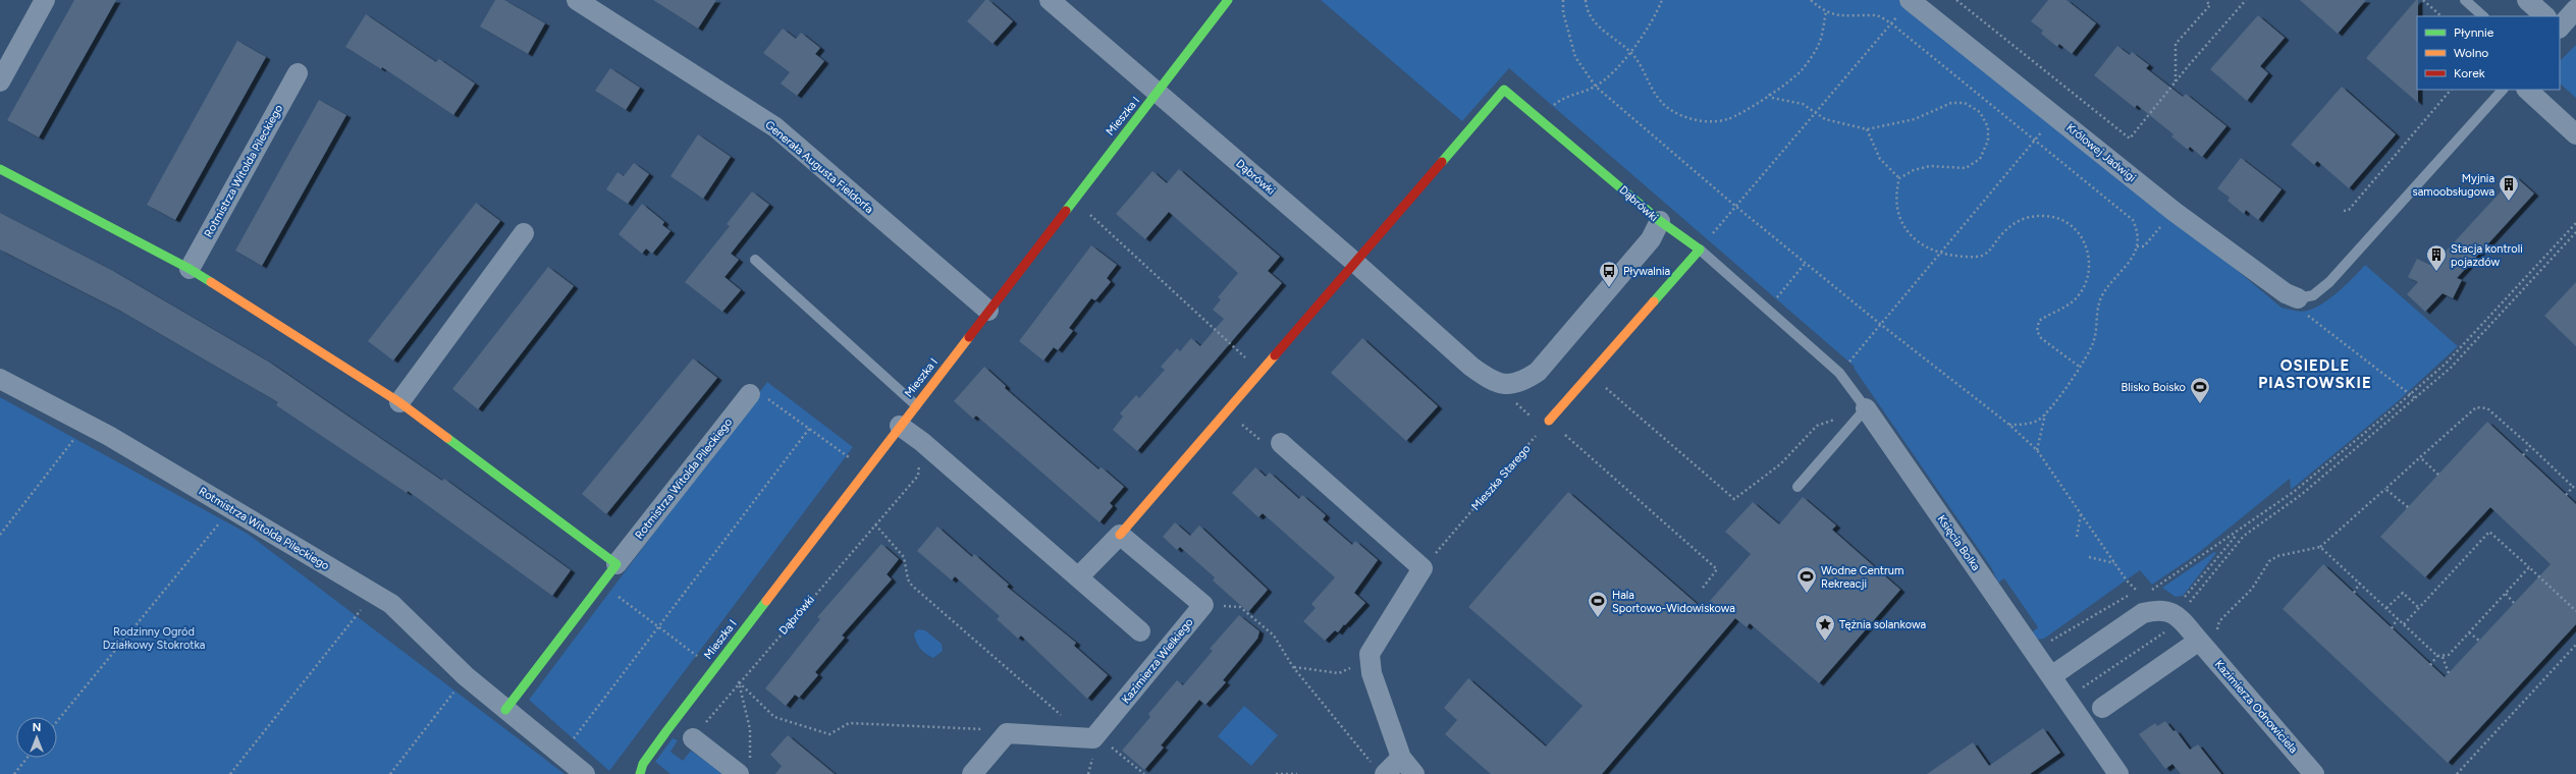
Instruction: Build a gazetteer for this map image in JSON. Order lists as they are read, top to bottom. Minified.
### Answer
{"streets":{"street":["Mieszka I","Królowej Jadwigi","Generała Augusta Fieldorfa","Rotmistrza Witolda Pileckiego","Dąbrówki","Księcia Bolka","Kazimierza Wielkiego","Kazimierza Odnowiciela"],"path":["Mieszka Starego"]},"crossings":[["Mieszka I","Generała Augusta Fieldorfa"],["Mieszka I","Dąbrówki"]],"districts":["OSIEDLE PIASTOWSKIE"],"parks":["Rodzinny Ogród Działkowy Stokrotka"],"places":{"building":["Myjnia samoobsługowa","Stacja kontroli pojazdów"],"bus stop":["Pływalnia"],"sports":["Blisko Boisko","Wodne Centrum Rekreacji","Hala Sportowo-Widowiskowa"],"place":["Tężnia solankowa"]},"legend":["Płynnie","Wolno","Korek"],"north":"top"}
